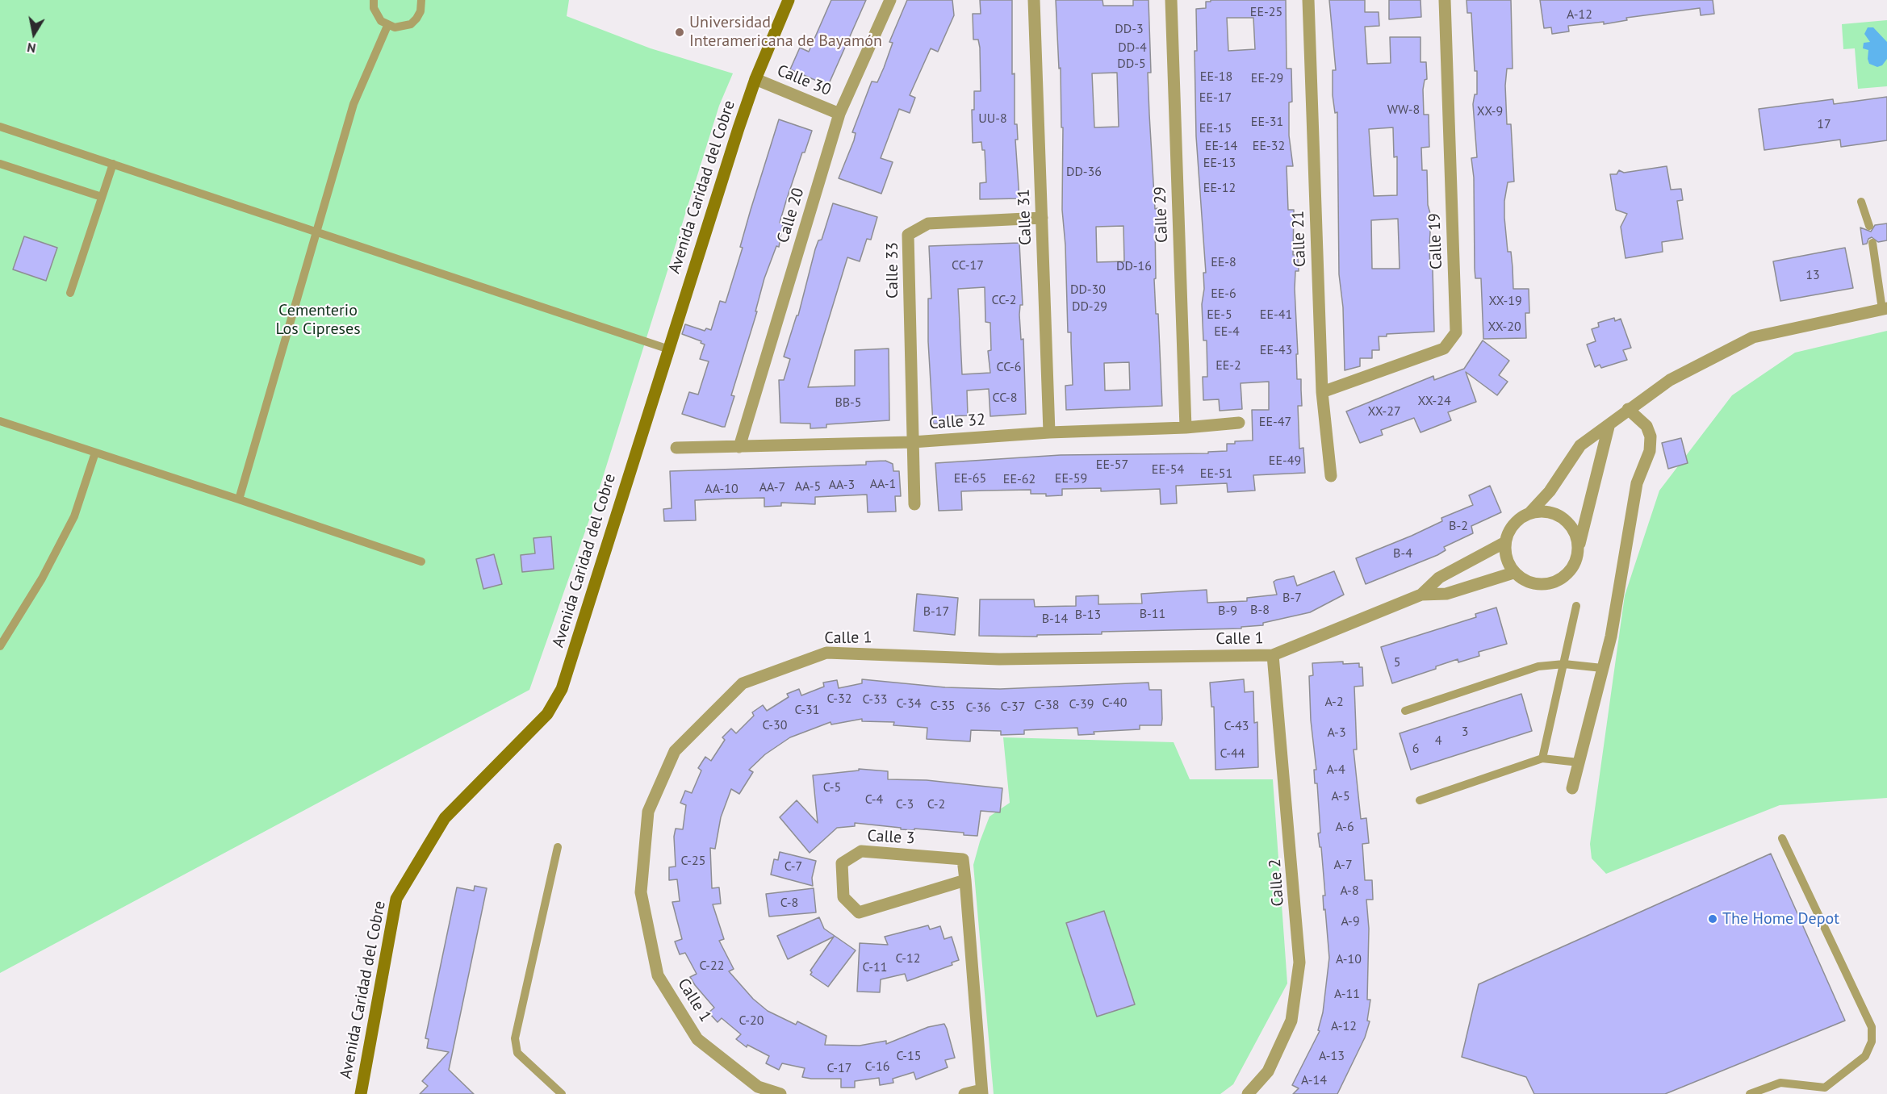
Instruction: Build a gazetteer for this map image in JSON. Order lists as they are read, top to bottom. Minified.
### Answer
{"streets":{"street":["Calle 30","Avenida Caridad del Cobre","Calle 29","Calle 20","Calle 31","Calle 21","Calle 19","Calle 33","Calle 32","Calle 1","Calle 3","Calle 2"]},"crossings":[["Calle 30","Avenida Caridad del Cobre"],["Calle 30","Calle 20"],["Calle 29","Calle 32"],["Calle 20","Calle 32"],["Calle 31","Calle 33"],["Calle 31","Calle 32"],["Calle 21","Calle 19"],["Calle 33","Calle 32"],["Calle 1","Calle 2"]],"parks":["Cementerio Los Cipreses"],"places":["Universidad Interamericana de Bayamón","The Home Depot"],"house_numbers":["EE-25","A-12","DD-3","DD-4","DD-5","EE-18","EE-29","EE-17","WW-8","XX-9","UU-8","EE-31","17","EE-15","EE-14","EE-32","EE-13","DD-36","EE-12","EE-8","CC-17","DD-16","13","DD-30","EE-6","CC-2","XX-19","DD-29","EE-5","EE-41","XX-20","EE-4","EE-43","EE-2","CC-6","CC-8","XX-24","BB-5","XX-27","EE-47","EE-49","EE-57","EE-54","EE-51","EE-65","EE-59","EE-62","AA-1","AA-3","AA-5","AA-7","AA-10","B-2","B-4","B-7","B-8","B-9","B-17","B-11","B-13","B-14","5","C-32","C-33","A-2","C-40","C-34","C-39","C-38","C-35","C-37","C-36","C-31","C-30","C-43","3","A-3","4","6","C-44","A-4","C-5","A-5","C-4","C-3","C-2","A-6","C-25","A-7","C-7","A-8","C-8","A-9","C-12","A-10","C-22","C-11","A-11","C-20","A-12","C-15","A-13","C-16","C-17","A-14"],"north":"bottom"}
